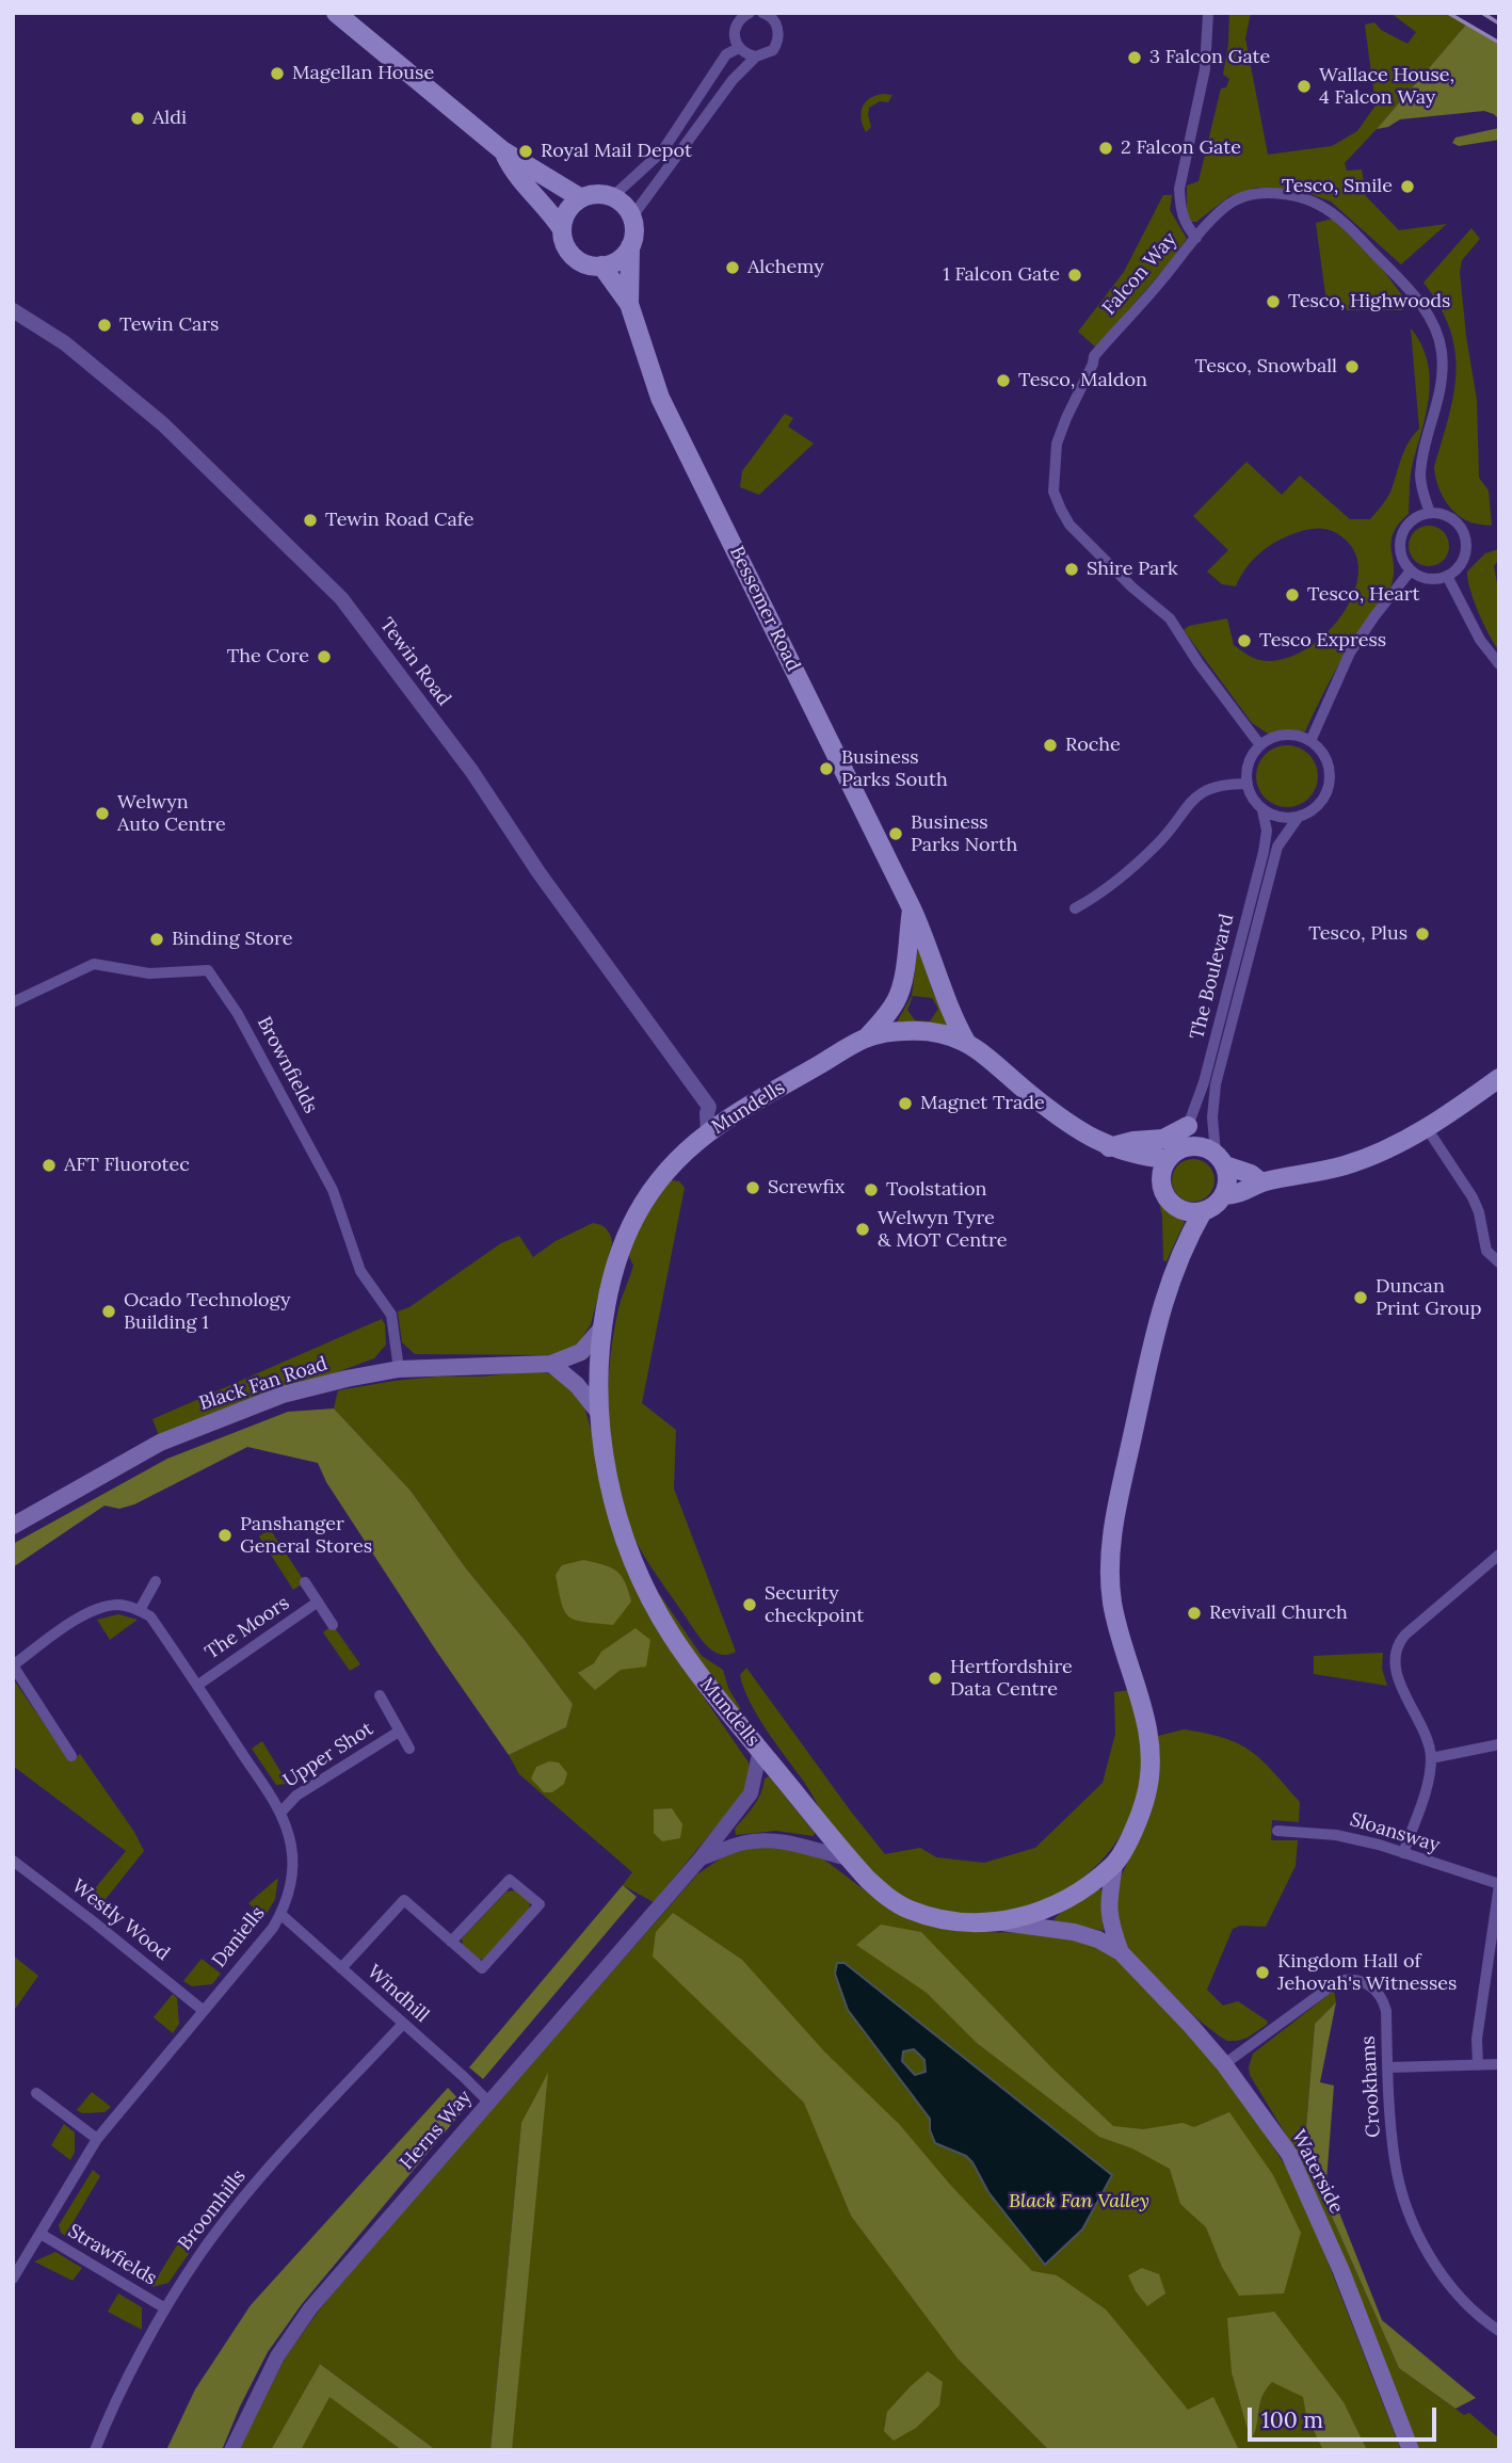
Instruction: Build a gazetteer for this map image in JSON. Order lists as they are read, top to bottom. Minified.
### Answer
{"streets":{"main road":["Bessemer Road","Mundells","Black Fan Road","Waterside"],"street":["Falcon Way","Tewin Road","The Boulevard","Brownfields","The Moors","Upper Shot","Sloansway","Westly Wood","Daniells","Windhill","Crookhams","Herns Way","Broomhills","Strawfields"]},"crossings":[["Falcon Way","The Boulevard"],["Bessemer Road","Mundells"],["The Boulevard","Mundells"],["Brownfields","Black Fan Road"],["Mundells","Black Fan Road"],["Mundells","Herns Way"],["Mundells","Waterside"],["The Moors","Daniells"],["Upper Shot","Daniells"],["Westly Wood","Daniells"],["Daniells","Windhill"],["Daniells","Strawfields"],["Windhill","Herns Way"],["Windhill","Broomhills"],["Crookhams","Waterside"],["Broomhills","Strawfields"]],"parks":["Black Fan Valley"],"places":["3 Falcon Gate","Magellan House","Wallace House, 4 Falcon Way","Aldi","2 Falcon Gate","Royal Mail Depot","Tesco, Smile","Alchemy","1 Falcon Gate","Tesco, Highwoods","Tewin Cars","Tesco, Snowball","Tesco, Maldon","Tewin Road Cafe","Shire Park","Tesco, Heart","Tesco Express","The Core","Roche","Business Parks South","Welwyn Auto Centre","Business Parks North","Tesco, Plus","Binding Store","Magnet Trade","AFT Fluorotec","Screwfix","Toolstation","Welwyn Tyre & MOT Centre","Duncan Print Group","Ocado Technology Building 1","Panshanger General Stores","Security checkpoint","Revivall Church","Hertfordshire Data Centre","Kingdom Hall of Jehovah's Witnesses"],"scale_bar":"100 m"}
